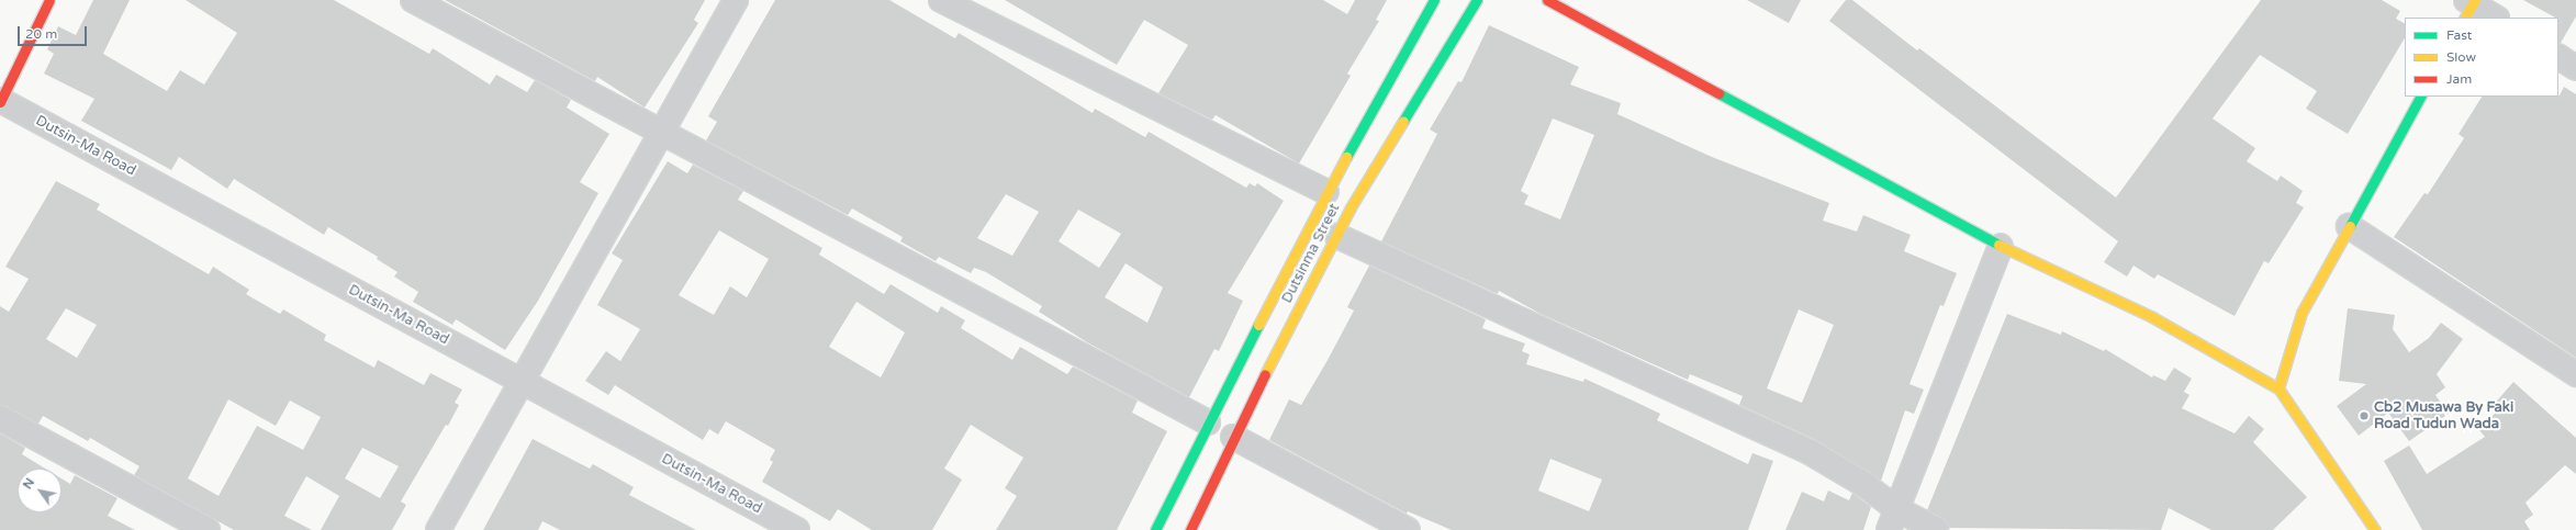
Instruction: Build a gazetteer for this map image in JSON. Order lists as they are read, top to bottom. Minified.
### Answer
{"streets":{"street":["Dutsin-Ma Road","Dutsinma Street"]},"places":["Cb2 Musawa By Faki Road Tudun Wada"],"legend":["Fast","Slow","Jam"],"scale_bar":"20 m","north":"top left"}
